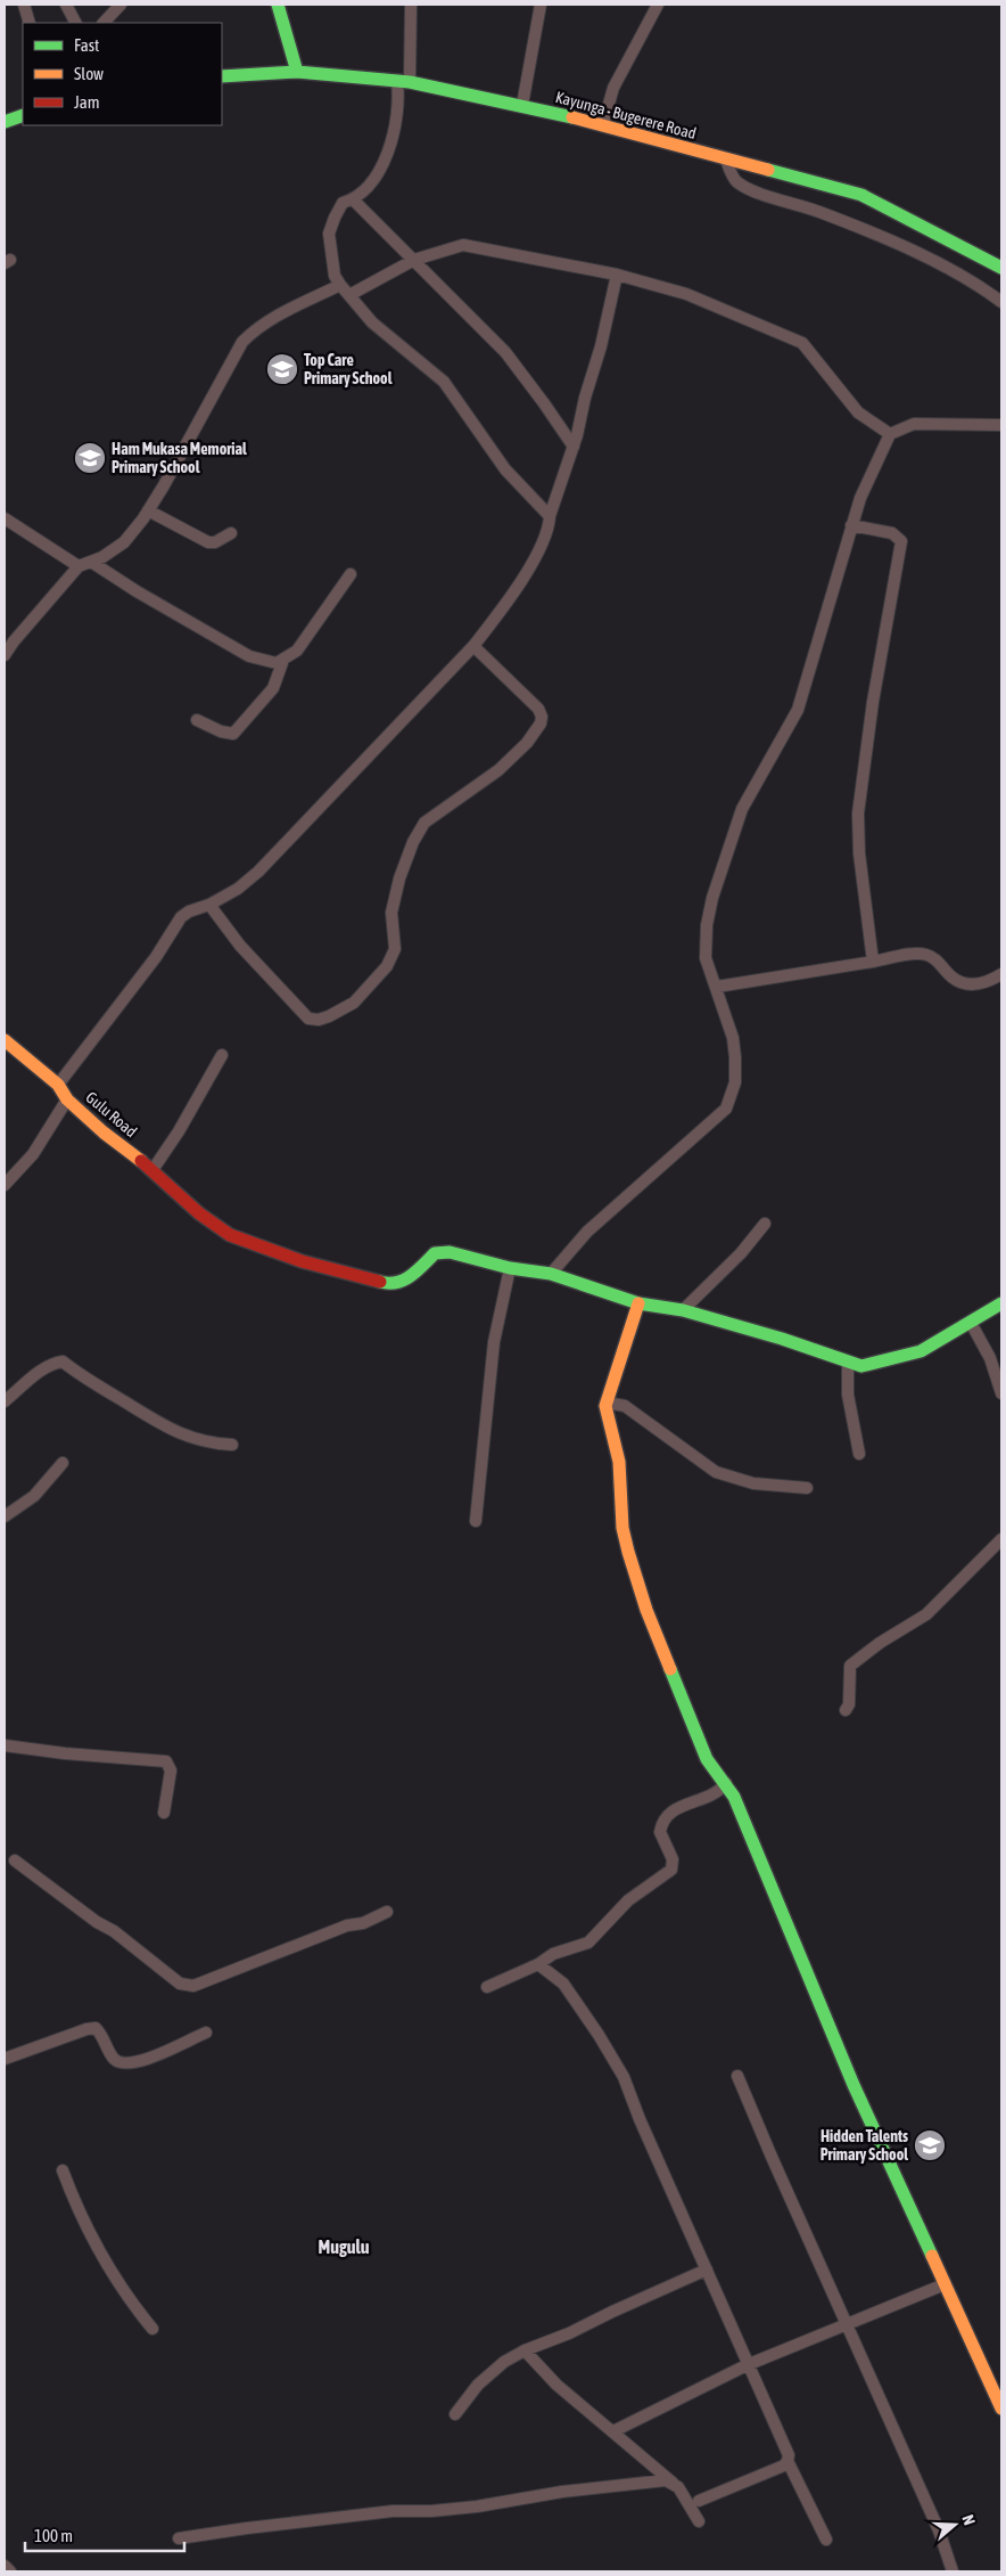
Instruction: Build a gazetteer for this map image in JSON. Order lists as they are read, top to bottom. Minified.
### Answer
{"streets":{"street":["Kayunga - Bugerere Road","Gulu Road"]},"districts":["Mugulu"],"places":{"school or university":["Top Care Primary School","Ham Mukasa Memorial Primary School","Hidden Talents Primary School"]},"legend":["Fast","Slow","Jam"],"scale_bar":"100 m","north":"right"}
